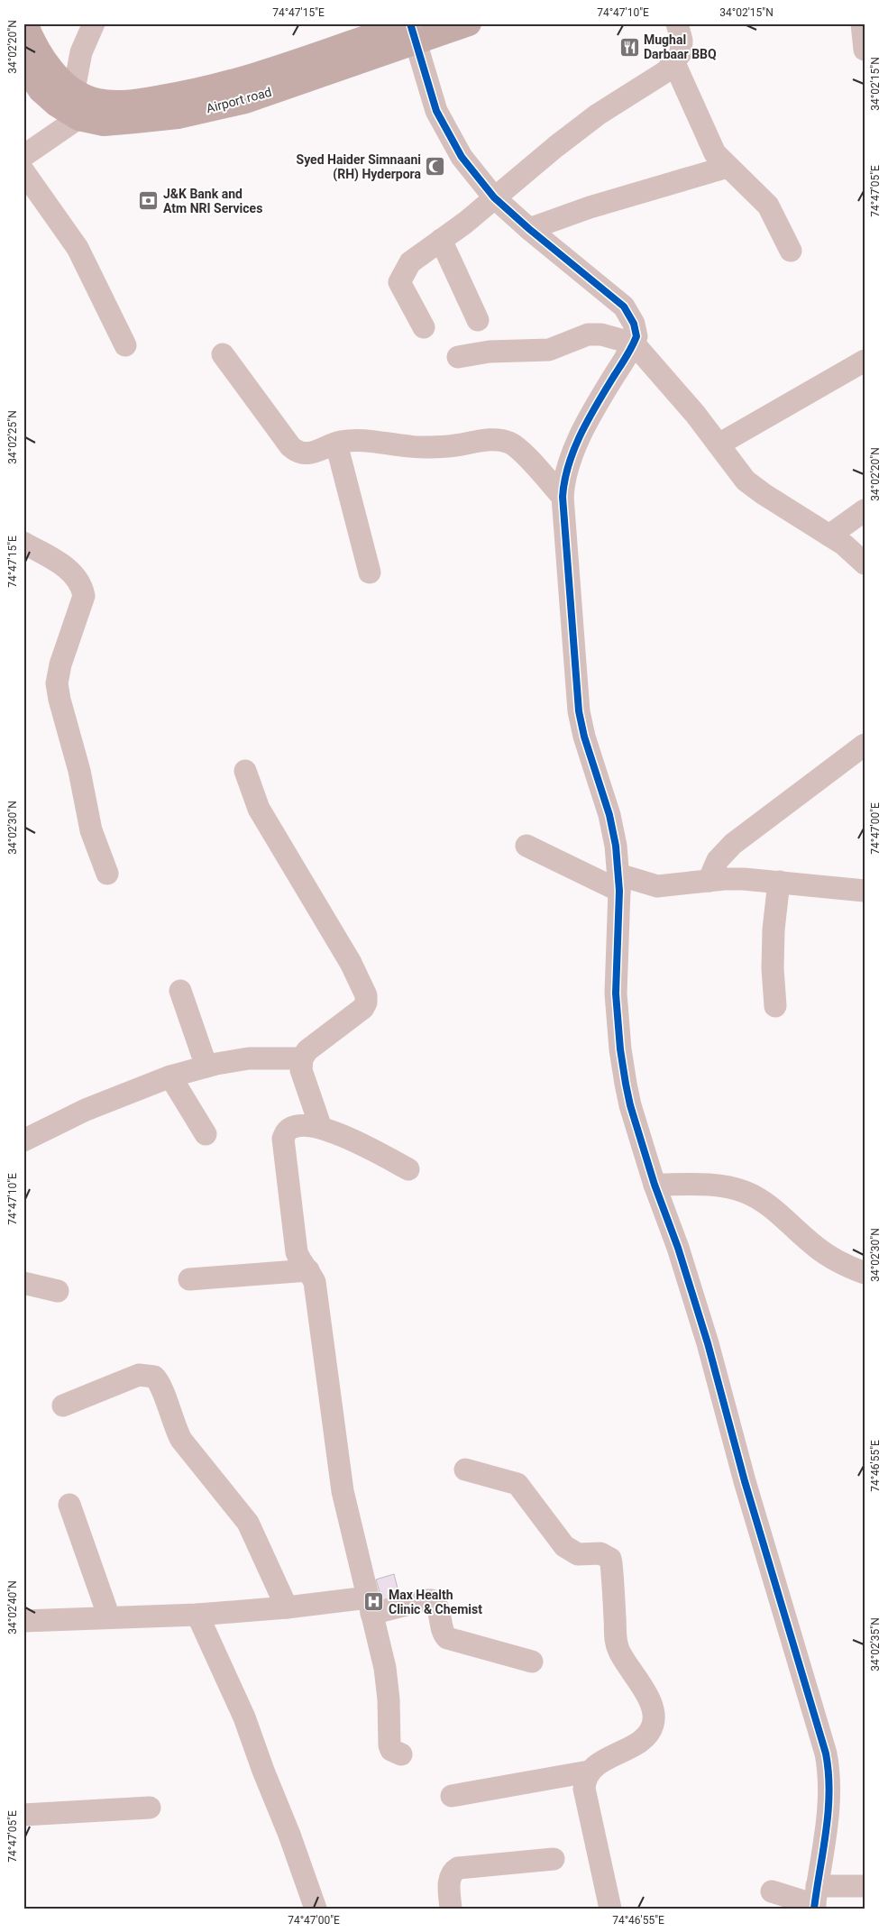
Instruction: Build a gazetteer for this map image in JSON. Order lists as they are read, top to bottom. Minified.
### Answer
{"streets":{"main road":["Airport road"]},"places":{"restaurant":["Mughal Darbaar BBQ"],"mosque":["Syed Haider Simnaani (RH) Hyderpora"],"bank":["J&K Bank and Atm NRI Services"],"hospital":["Max Health Clinic & Chemist"]},"coordinates":["74°47'15\"E","74°47'10\"E","34°02'15\"N","34°02'20\"N","74°47'05\"E","34°02'25\"N","34°02'30\"N","74°47'00\"E","74°46'55\"E","34°02'40\"N","34°02'35\"N"]}
